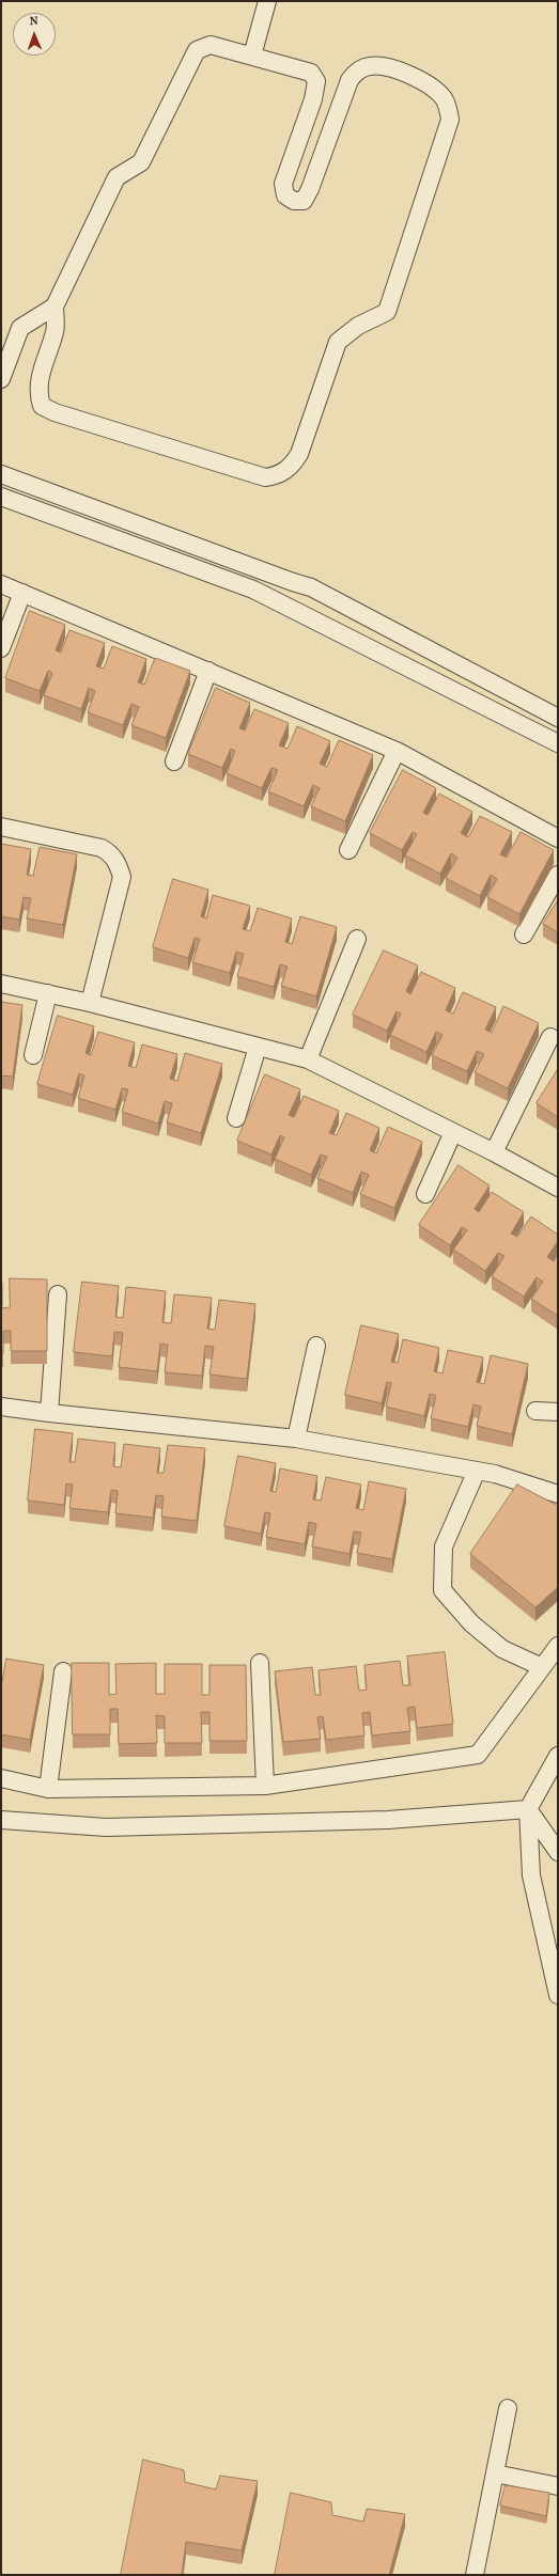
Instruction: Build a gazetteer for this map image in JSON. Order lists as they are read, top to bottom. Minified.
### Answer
{"north":"top"}
